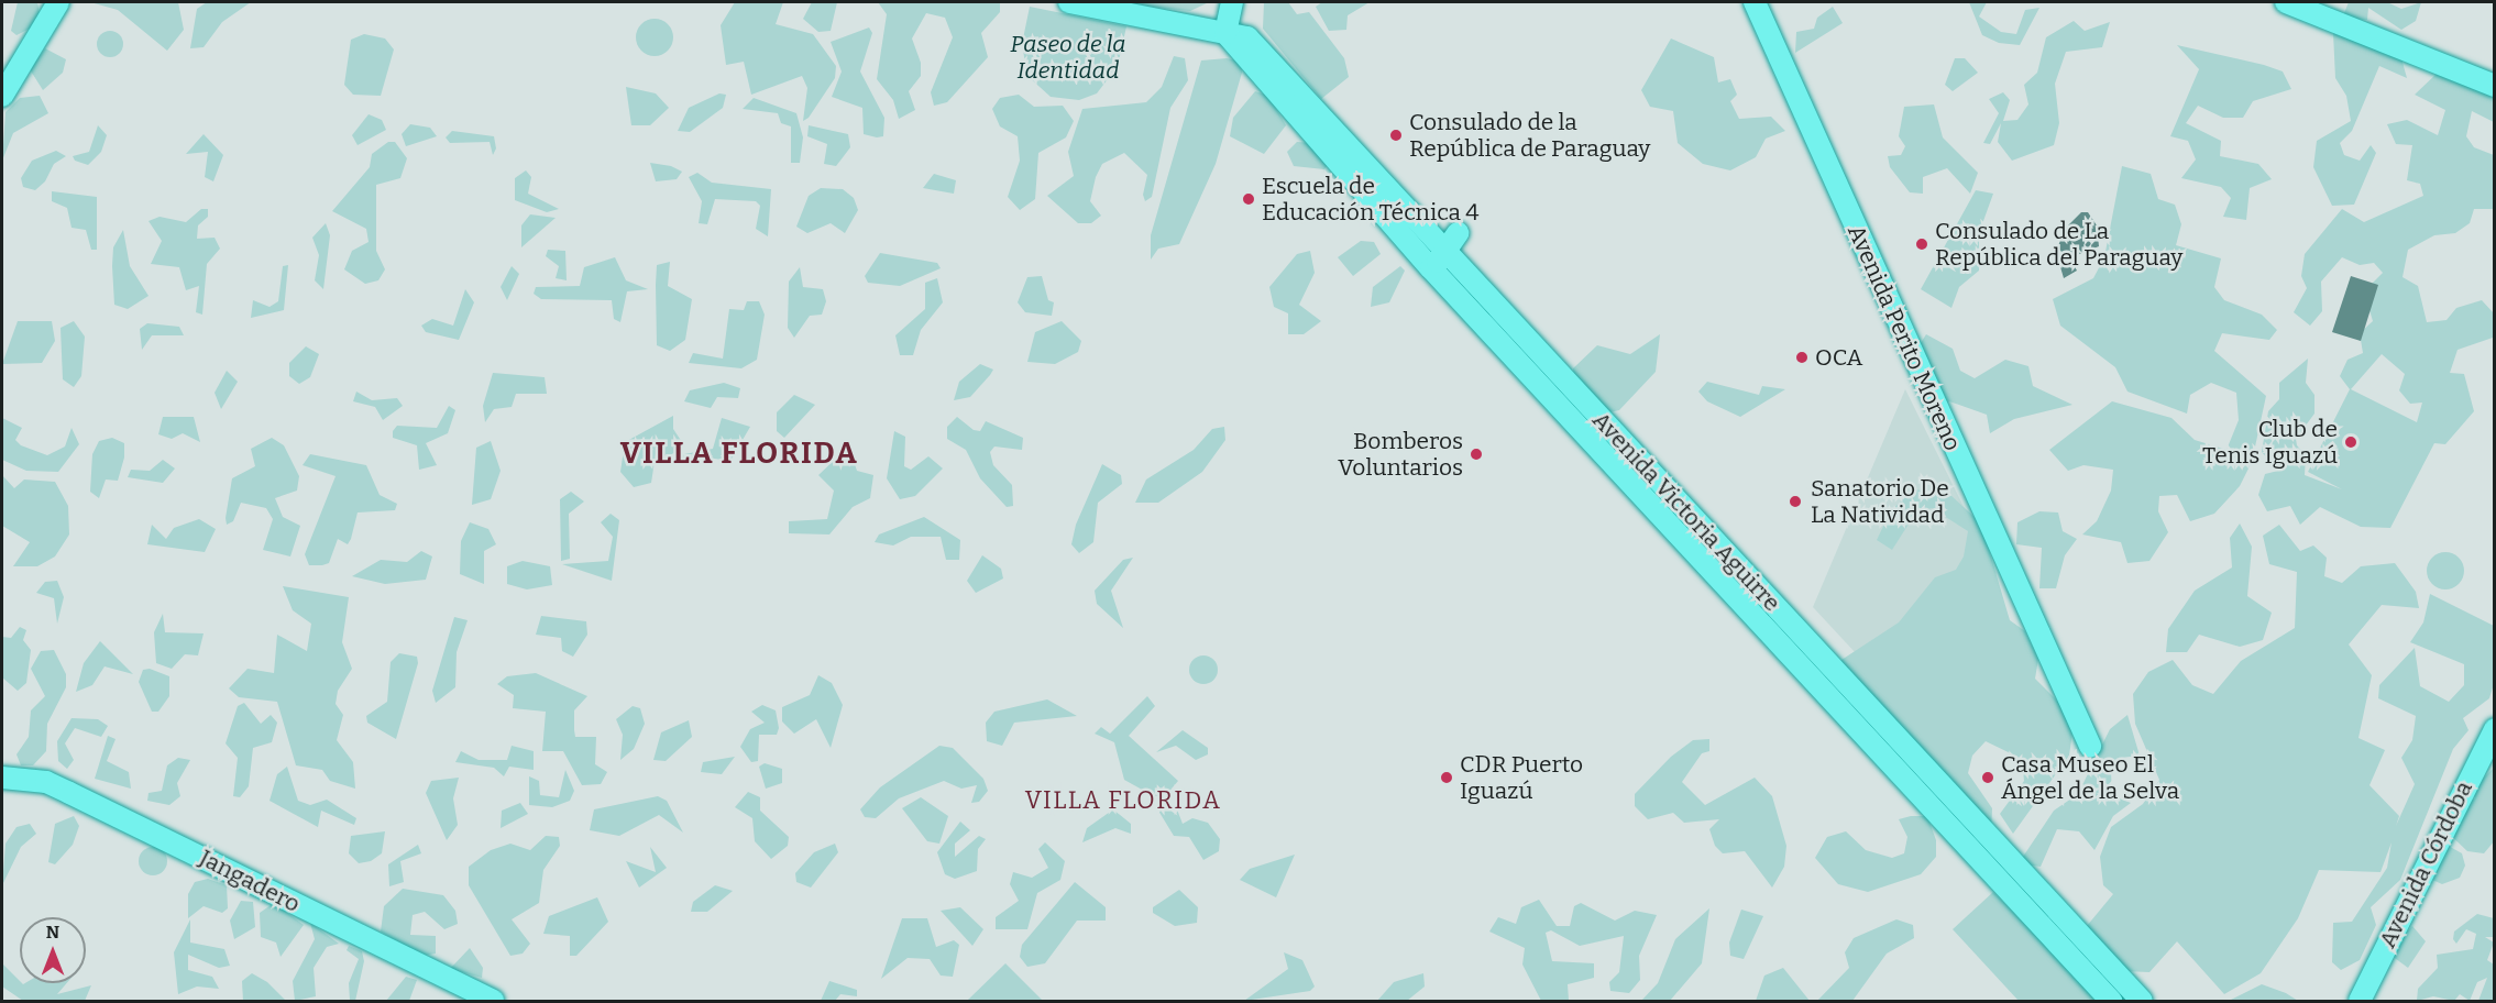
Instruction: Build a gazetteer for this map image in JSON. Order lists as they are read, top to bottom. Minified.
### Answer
{"streets":{"main road":["Avenida Perito Moreno","Avenida Victoria Aguirre","Avenida Córdoba","Jangadero"]},"districts":["VILLA FLORIDA","VILLA FLORIDA"],"parks":["Paseo de la Identidad"],"places":["Consulado de la República de Paraguay","Escuela de Educación Técnica 4","Consulado de La República del Paraguay","OCA","Club de Tenis Iguazú","Bomberos Voluntarios","Sanatorio De La Natividad","CDR Puerto Iguazú","Casa Museo El Ángel de la Selva"],"north":"top"}
